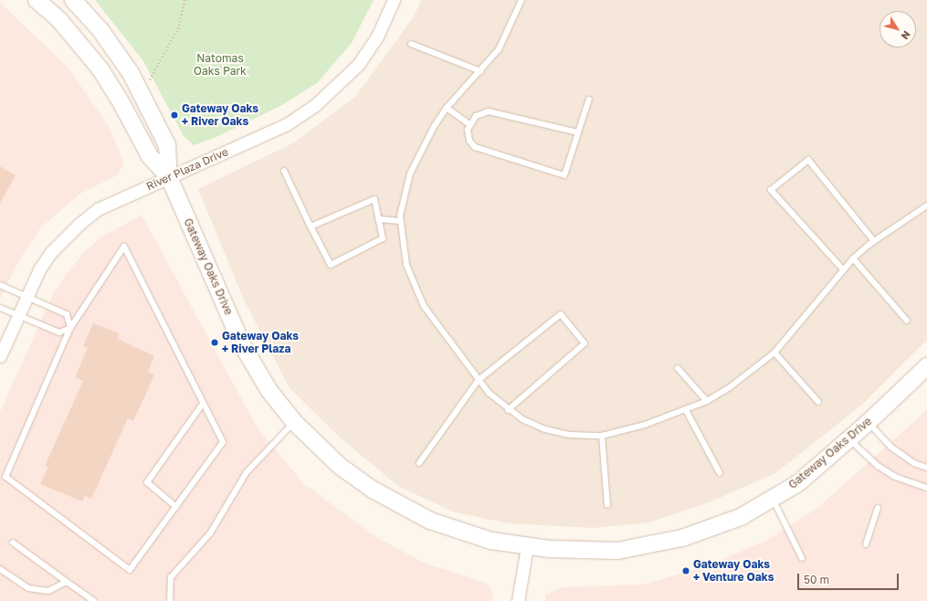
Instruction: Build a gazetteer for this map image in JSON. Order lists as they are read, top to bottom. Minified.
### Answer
{"streets":{"street":["River Plaza Drive","Gateway Oaks Drive"]},"crossings":[["River Plaza Drive","Gateway Oaks Drive"]],"parks":["Natomas Oaks Park"],"places":["Gateway Oaks + River Oaks","Gateway Oaks + River Plaza","Gateway Oaks + Venture Oaks"],"scale_bar":"50 m","north":"bottom right"}
